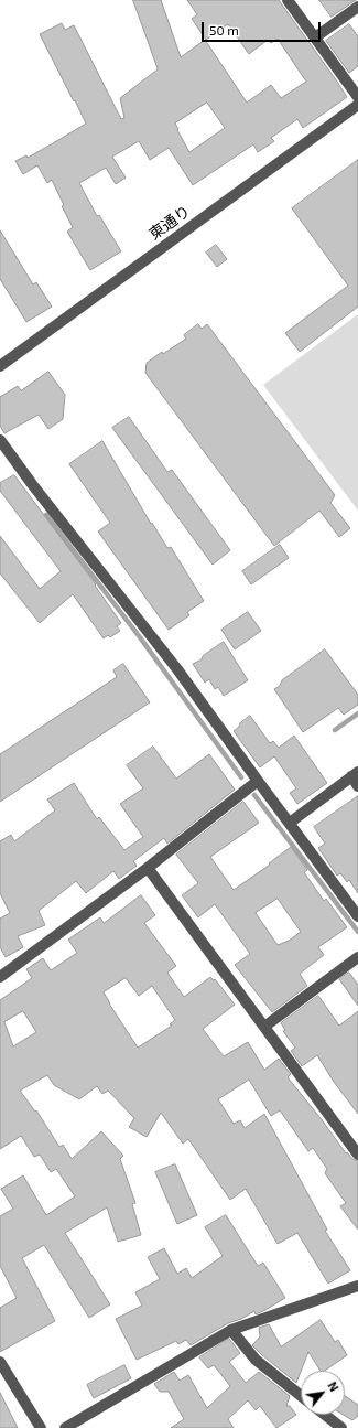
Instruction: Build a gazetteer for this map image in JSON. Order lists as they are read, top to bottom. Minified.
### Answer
{"streets":{"street":["東通り"]},"scale_bar":"50 m","north":"top right"}
